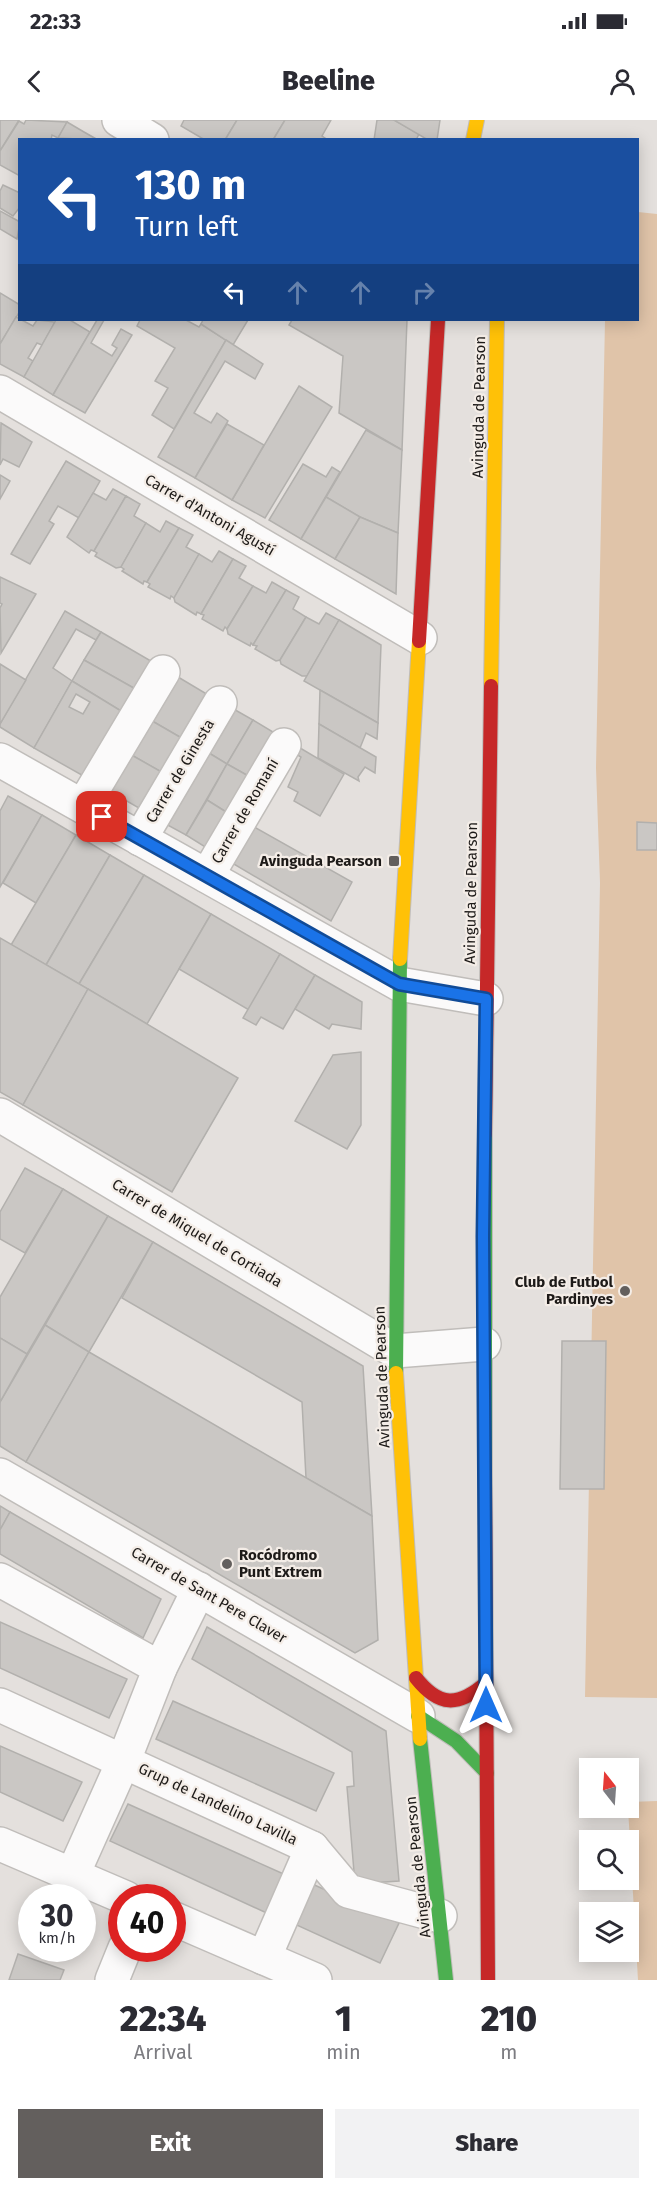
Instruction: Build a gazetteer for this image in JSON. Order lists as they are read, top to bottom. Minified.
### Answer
{"streets":{"street":["Avinguda de Pearson","Carrer d'Antoni Agustí","Carrer de Ginesta","Carrer de Romaní","Carrer de Miquel de Cortiada","Carrer de Sant Pere Claver","Grup de Landelino Lavilla"]},"crossings":[["Avinguda de Pearson","Carrer d'Antoni Agustí"],["Avinguda de Pearson","Carrer de Miquel de Cortiada"],["Avinguda de Pearson","Carrer de Sant Pere Claver"],["Avinguda de Pearson","Grup de Landelino Lavilla"],["Carrer de Sant Pere Claver","Grup de Landelino Lavilla"]],"places":{"transit":["Avinguda Pearson"],"other":["Club de Futbol Pardinyes","Rocódromo Punt Extrem"]},"north":"top","page":{"status":"22:33","header":"Beeline","turn":["130 m","Turn left"],"speed":"30 km/h","limit":"40","eta":["22:34","Arrival","1","min","210","m"],"buttons":["Exit","Share"]}}
